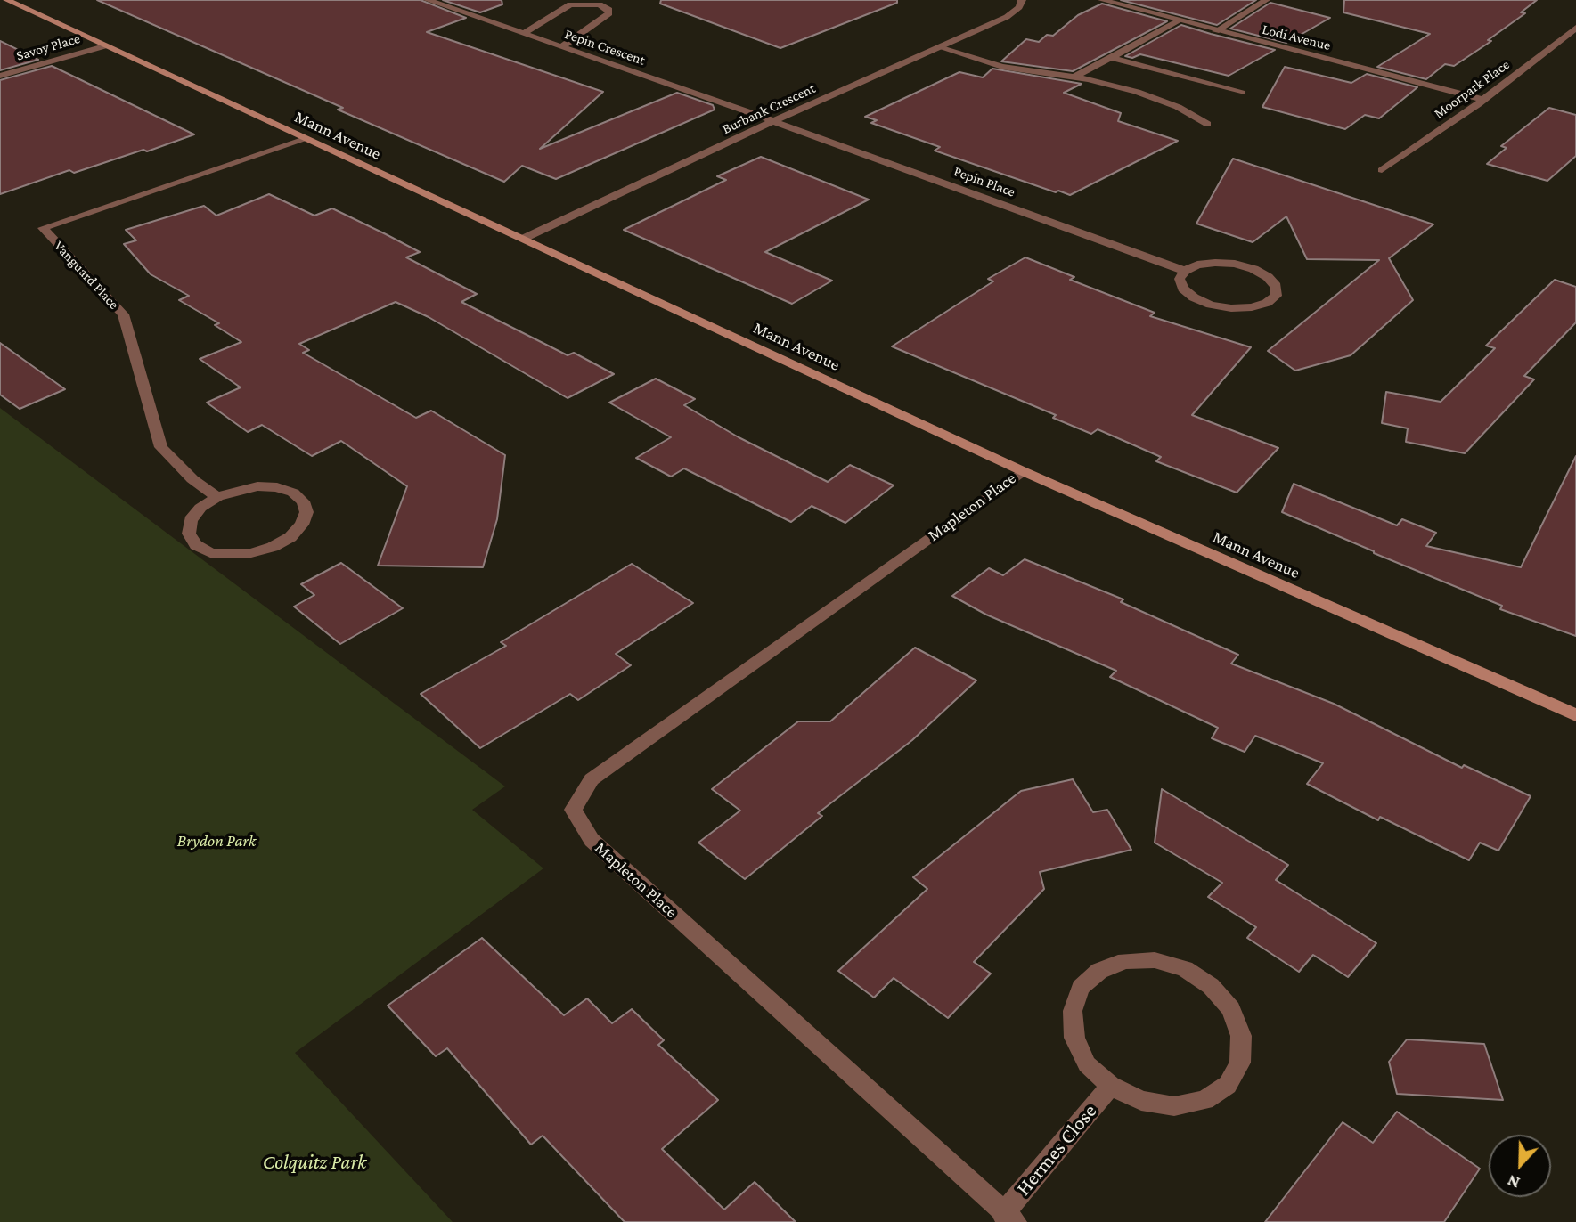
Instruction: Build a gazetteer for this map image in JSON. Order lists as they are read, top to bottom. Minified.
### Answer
{"streets":{"main road":["Mann Avenue"],"street":["Lodi Avenue","Savoy Place","Pepin Crescent","Moorpark Place","Burbank Crescent","Pepin Place","Vanguard Place","Mapleton Place","Hermes Close"]},"crossings":[["Lodi Avenue","Moorpark Place"],["Savoy Place","Mann Avenue"],["Pepin Crescent","Burbank Crescent"],["Pepin Crescent","Pepin Place"],["Burbank Crescent","Mann Avenue"],["Burbank Crescent","Pepin Place"],["Mann Avenue","Vanguard Place"],["Mann Avenue","Mapleton Place"],["Mapleton Place","Hermes Close"]],"parks":["Brydon Park","Colquitz Park"],"north":"bottom"}
